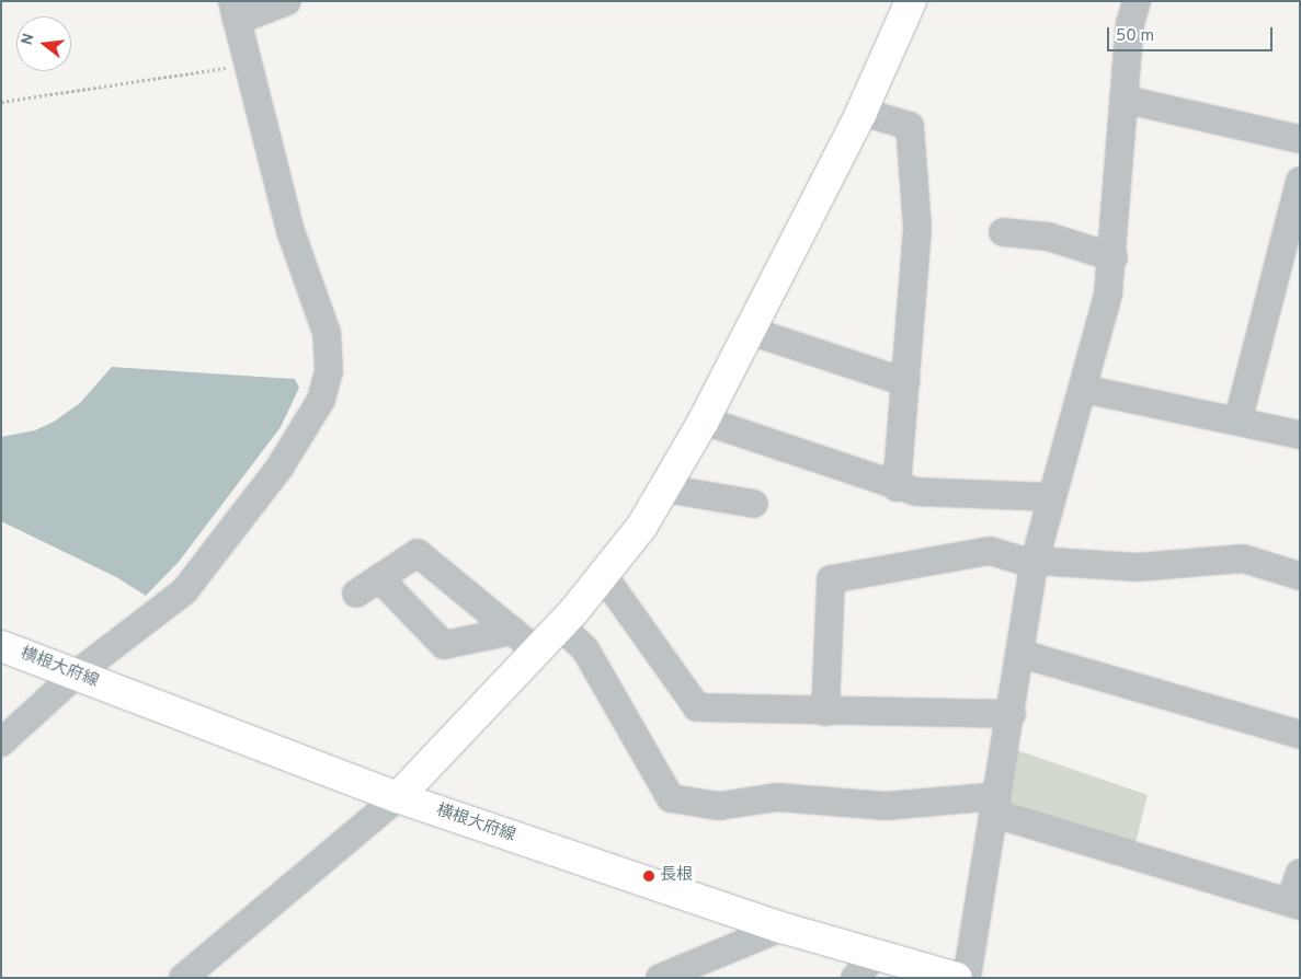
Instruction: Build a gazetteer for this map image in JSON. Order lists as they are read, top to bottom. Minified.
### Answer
{"streets":{"main road":["横根大府線"]},"places":["長根"],"scale_bar":"50 m","north":"left"}
